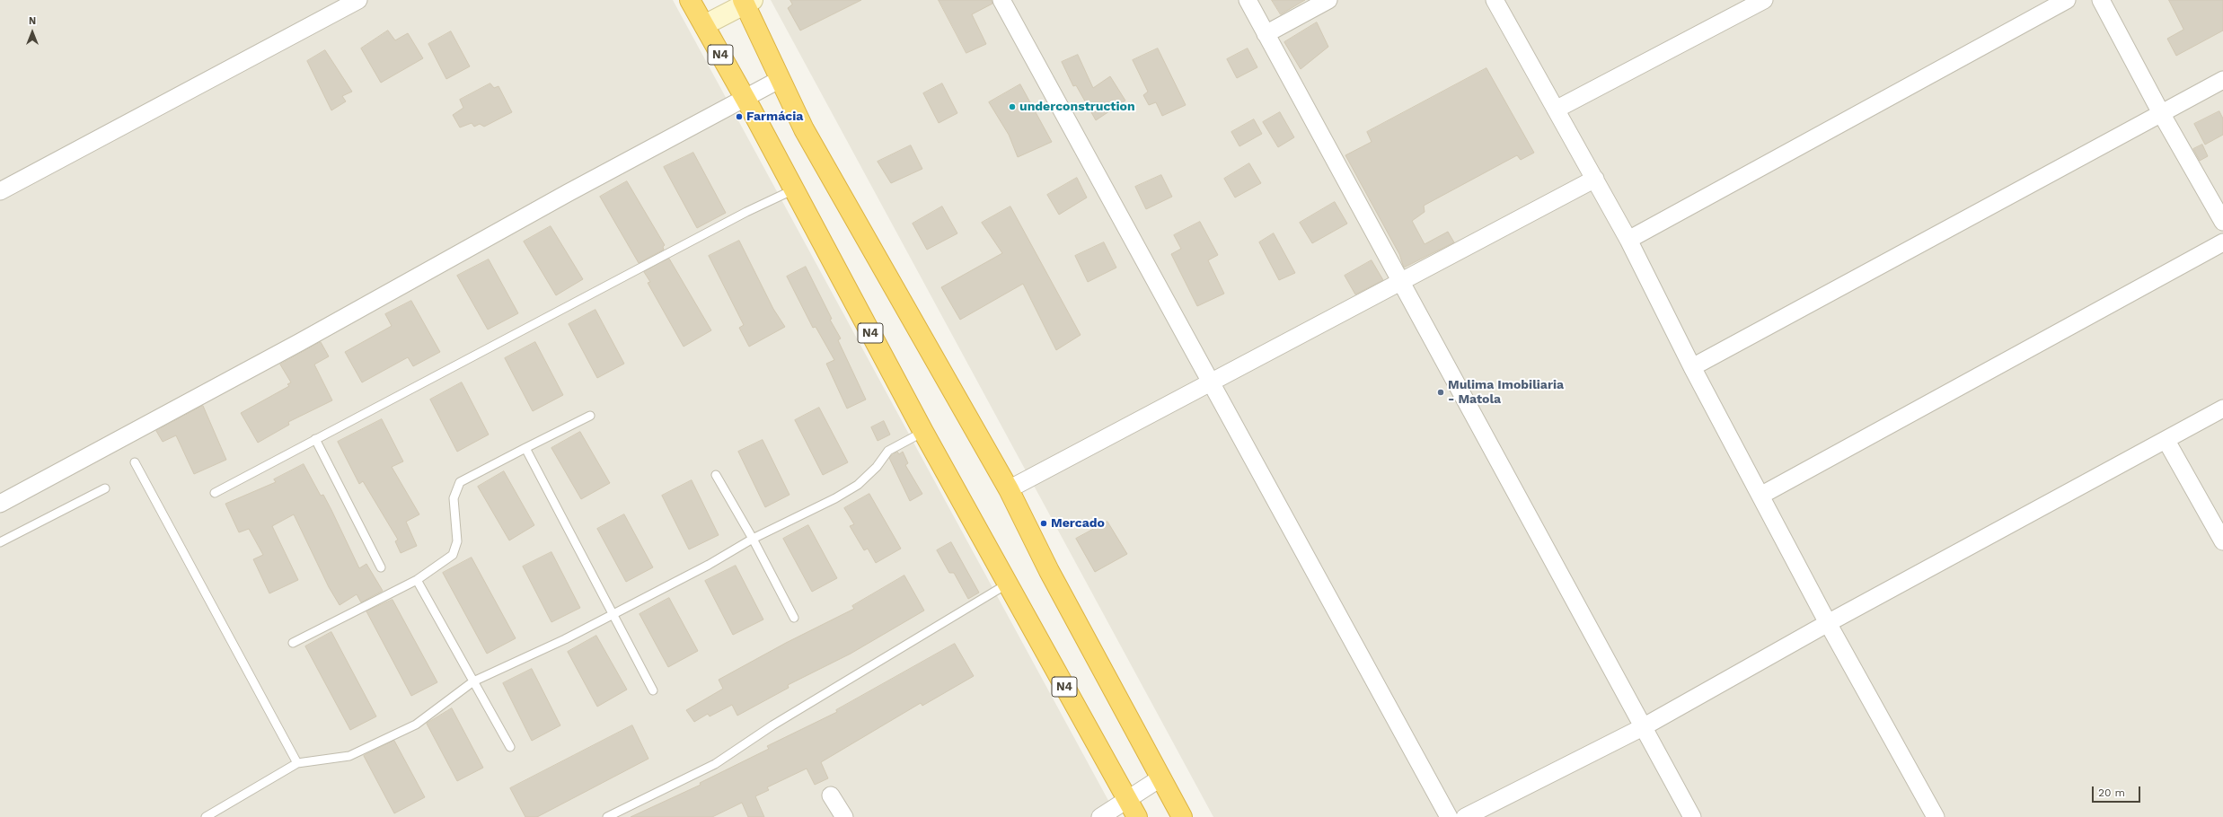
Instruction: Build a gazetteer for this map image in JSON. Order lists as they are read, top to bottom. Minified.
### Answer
{"streets":{"highway":["N4"]},"places":["underconstruction","Farmácia","Mulima Imobiliaria - Matola","Mercado"],"scale_bar":"20 m","north":"top"}
